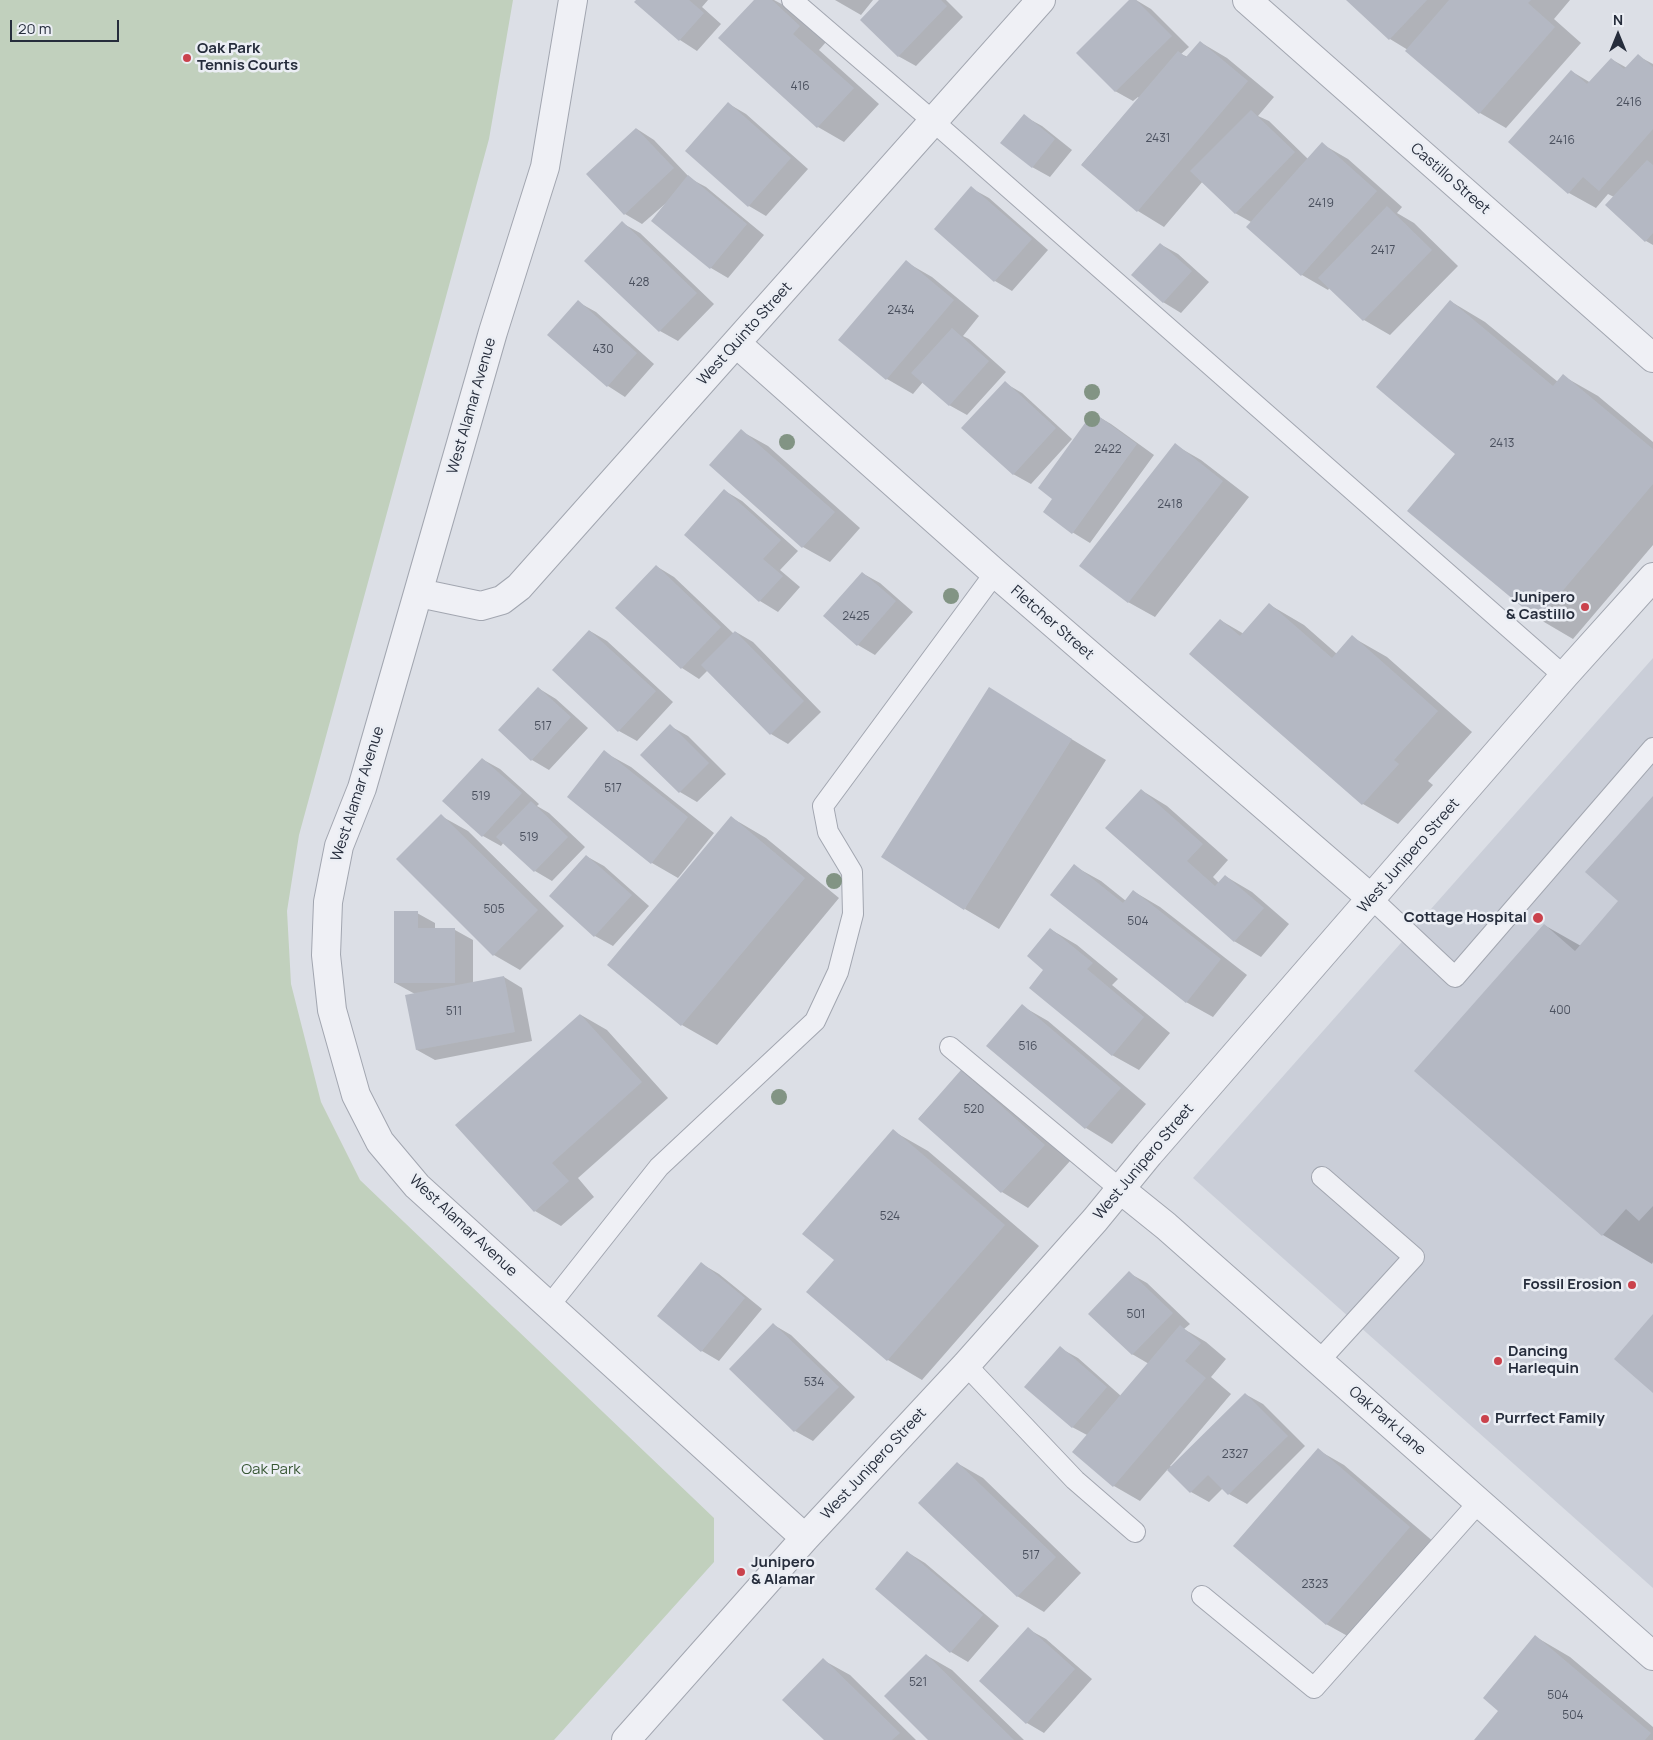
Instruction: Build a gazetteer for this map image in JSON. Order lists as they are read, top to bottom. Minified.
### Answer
{"streets":{"street":["Castillo Street","West Quinto Street","West Alamar Avenue","Fletcher Street","West Junipero Street","Oak Park Lane"]},"crossings":[["West Quinto Street","West Alamar Avenue"],["West Quinto Street","Fletcher Street"],["West Alamar Avenue","West Junipero Street"],["Fletcher Street","West Junipero Street"],["West Junipero Street","Oak Park Lane"]],"parks":["Oak Park"],"places":["Oak Park Tennis Courts","Junipero & Castillo","Cottage Hospital","Fossil Erosion","Dancing Harlequin","Purrfect Family","Junipero & Alamar"],"house_numbers":["416","2416","2431","2416","2419","2417","428","2434","430","2413","2422","2418","2425","517","517","519","519","505","504","400","511","516","520","524","501","534","2327","517","2323","521","504","504"],"scale_bar":"20 m","north":"top"}
